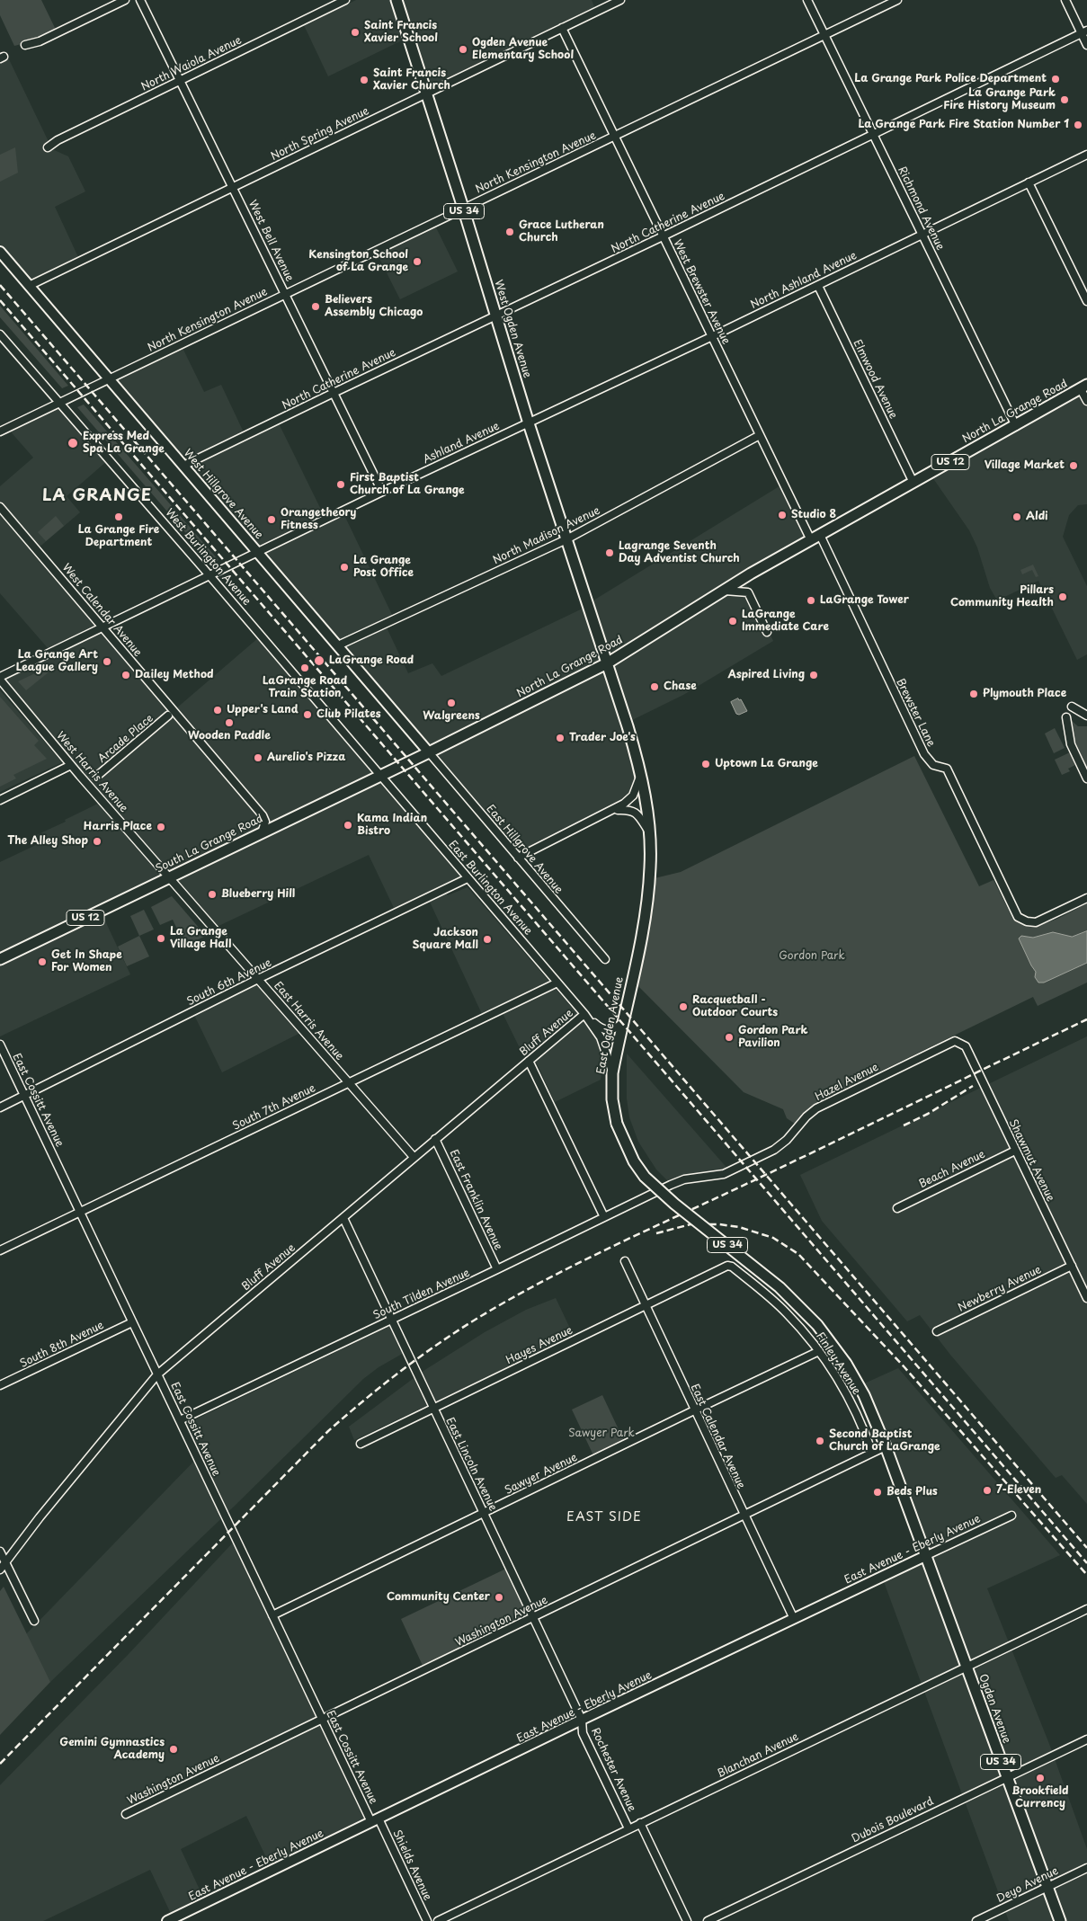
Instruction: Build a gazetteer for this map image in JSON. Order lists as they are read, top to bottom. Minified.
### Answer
{"streets":{"main road":["US 34","West Ogden Avenue","North La Grange Road","US 12","West Hillgrove Avenue","South La Grange Road","East Ogden Avenue","East Avenue - Eberly Avenue","Ogden Avenue"],"street":["North Waiola Avenue","North Spring Avenue","North Kensington Avenue","Richmond Avenue","North Catherine Avenue","West Bell Avenue","North Ashland Avenue","West Brewster Avenue","Elmwood Avenue","Ashland Avenue","North Madison Avenue","West Burlington Avenue","West Calendar Avenue","Brewster Lane","Arcade Place","West Harris Avenue","East Hillgrove Avenue","East Burlington Avenue","South 6th Avenue","East Harris Avenue","Bluff Avenue","Hazel Avenue","East Cossitt Avenue","South 7th Avenue","Shawmut Avenue","Beach Avenue","East Franklin Avenue","Newberry Avenue","South Tilden Avenue","South 8th Avenue","Hayes Avenue","Finley Avenue","East Calendar Avenue","East Lincoln Avenue","Sawyer Avenue","Washington Avenue","Blanchan Avenue","Rochester Avenue","Dubois Boulevard","Shields Avenue","Deyo Avenue"]},"crossings":[["North Waiola Avenue","West Bell Avenue"],["North Spring Avenue","West Bell Avenue"],["North Spring Avenue","West Brewster Avenue"],["North Spring Avenue","West Ogden Avenue"],["North Spring Avenue","West Hillgrove Avenue"],["North Kensington Avenue","Richmond Avenue"],["North Kensington Avenue","West Bell Avenue"],["North Kensington Avenue","West Brewster Avenue"],["North Kensington Avenue","West Ogden Avenue"],["North Kensington Avenue","West Hillgrove Avenue"],["North Kensington Avenue","West Burlington Avenue"],["Richmond Avenue","North Catherine Avenue"],["Richmond Avenue","North Ashland Avenue"],["Richmond Avenue","North La Grange Road"],["North Catherine Avenue","West Bell Avenue"],["North Catherine Avenue","West Brewster Avenue"],["North Catherine Avenue","West Ogden Avenue"],["North Catherine Avenue","West Hillgrove Avenue"],["West Bell Avenue","Ashland Avenue"],["North Ashland Avenue","West Brewster Avenue"],["North Ashland Avenue","West Ogden Avenue"],["North Ashland Avenue","Elmwood Avenue"],["North Ashland Avenue","Ashland Avenue"],["West Brewster Avenue","North La Grange Road"],["West Brewster Avenue","North Madison Avenue"],["West Brewster Avenue","Brewster Lane"],["West Ogden Avenue","North La Grange Road"],["West Ogden Avenue","Ashland Avenue"],["West Ogden Avenue","North Madison Avenue"],["West Ogden Avenue","East Ogden Avenue"],["Elmwood Avenue","North La Grange Road"],["North La Grange Road","West Hillgrove Avenue"],["North La Grange Road","Brewster Lane"],["North La Grange Road","South La Grange Road"],["North La Grange Road","East Hillgrove Avenue"],["North La Grange Road","East Ogden Avenue"],["Ashland Avenue","West Hillgrove Avenue"],["Ashland Avenue","West Burlington Avenue"],["Ashland Avenue","West Calendar Avenue"],["Ashland Avenue","West Harris Avenue"],["West Hillgrove Avenue","North Madison Avenue"],["West Hillgrove Avenue","South La Grange Road"],["West Hillgrove Avenue","East Hillgrove Avenue"],["West Burlington Avenue","South La Grange Road"],["West Burlington Avenue","East Burlington Avenue"],["West Calendar Avenue","South La Grange Road"],["West Harris Avenue","South La Grange Road"],["West Harris Avenue","East Harris Avenue"],["South La Grange Road","East Hillgrove Avenue"],["South La Grange Road","East Burlington Avenue"],["South La Grange Road","East Harris Avenue"],["East Burlington Avenue","South 6th Avenue"],["East Burlington Avenue","East Ogden Avenue"],["East Burlington Avenue","Bluff Avenue"],["East Burlington Avenue","South 7th Avenue"],["South 6th Avenue","East Harris Avenue"],["South 6th Avenue","East Cossitt Avenue"],["East Harris Avenue","Bluff Avenue"],["East Harris Avenue","South 7th Avenue"],["East Ogden Avenue","East Avenue - Eberly Avenue"],["East Ogden Avenue","Washington Avenue"],["East Ogden Avenue","Ogden Avenue"],["Bluff Avenue","East Cossitt Avenue"],["Bluff Avenue","East Franklin Avenue"],["Bluff Avenue","East Lincoln Avenue"],["Hazel Avenue","Shawmut Avenue"],["Hazel Avenue","South Tilden Avenue"],["East Cossitt Avenue","South 7th Avenue"],["East Cossitt Avenue","South Tilden Avenue"],["East Cossitt Avenue","South 8th Avenue"],["East Cossitt Avenue","Sawyer Avenue"],["East Cossitt Avenue","East Avenue - Eberly Avenue"],["East Cossitt Avenue","Washington Avenue"],["East Cossitt Avenue","Shields Avenue"],["Shawmut Avenue","Beach Avenue"],["Shawmut Avenue","Newberry Avenue"],["East Franklin Avenue","South Tilden Avenue"],["South Tilden Avenue","East Lincoln Avenue"],["Hayes Avenue","Finley Avenue"],["Hayes Avenue","East Calendar Avenue"],["Hayes Avenue","East Lincoln Avenue"],["Finley Avenue","Sawyer Avenue"],["Finley Avenue","Washington Avenue"],["East Calendar Avenue","Sawyer Avenue"],["East Calendar Avenue","East Avenue - Eberly Avenue"],["East Calendar Avenue","Washington Avenue"],["East Lincoln Avenue","Sawyer Avenue"],["East Lincoln Avenue","East Avenue - Eberly Avenue"],["East Lincoln Avenue","Washington Avenue"],["East Lincoln Avenue","Rochester Avenue"],["East Avenue - Eberly Avenue","Ogden Avenue"],["East Avenue - Eberly Avenue","Rochester Avenue"],["East Avenue - Eberly Avenue","Shields Avenue"],["Ogden Avenue","Blanchan Avenue"],["Ogden Avenue","Dubois Boulevard"],["Ogden Avenue","Deyo Avenue"],["Blanchan Avenue","Rochester Avenue"]],"districts":["LA GRANGE","EAST SIDE"],"parks":["Gordon Park","Sawyer Park"],"places":["Saint Francis Xavier School","Ogden Avenue Elementary School","La Grange Park Police Department","Saint Francis Xavier Church","La Grange Park Fire History Museum","La Grange Park Fire Station Number 1","Grace Lutheran Church","Kensington School of La Grange","Believers Assembly Chicago","Express Med Spa La Grange","Village Market","First Baptist Church of La Grange","Studio 8","La Grange Fire Department","Aldi","Orangetheory Fitness","Lagrange Seventh Day Adventist Church","La Grange Post Office","Pillars Community Health","LaGrange Tower","LaGrange Immediate Care","LaGrange Road","La Grange Art League Gallery","LaGrange Road Train Station","Dailey Method","Aspired Living","Chase","Plymouth Place","Walgreens","Upper's Land","Club Pilates","Wooden Paddle","Trader Joe's","Aurelio's Pizza","Uptown La Grange","Kama Indian Bistro","Harris Place","The Alley Shop","Blueberry Hill","La Grange Village Hall","Jackson Square Mall","Get In Shape For Women","Racquetball - Outdoor Courts","Gordon Park Pavilion","Second Baptist Church of LaGrange","7-Eleven","Beds Plus","Community Center","Gemini Gymnastics Academy","Brookfield Currency"]}
